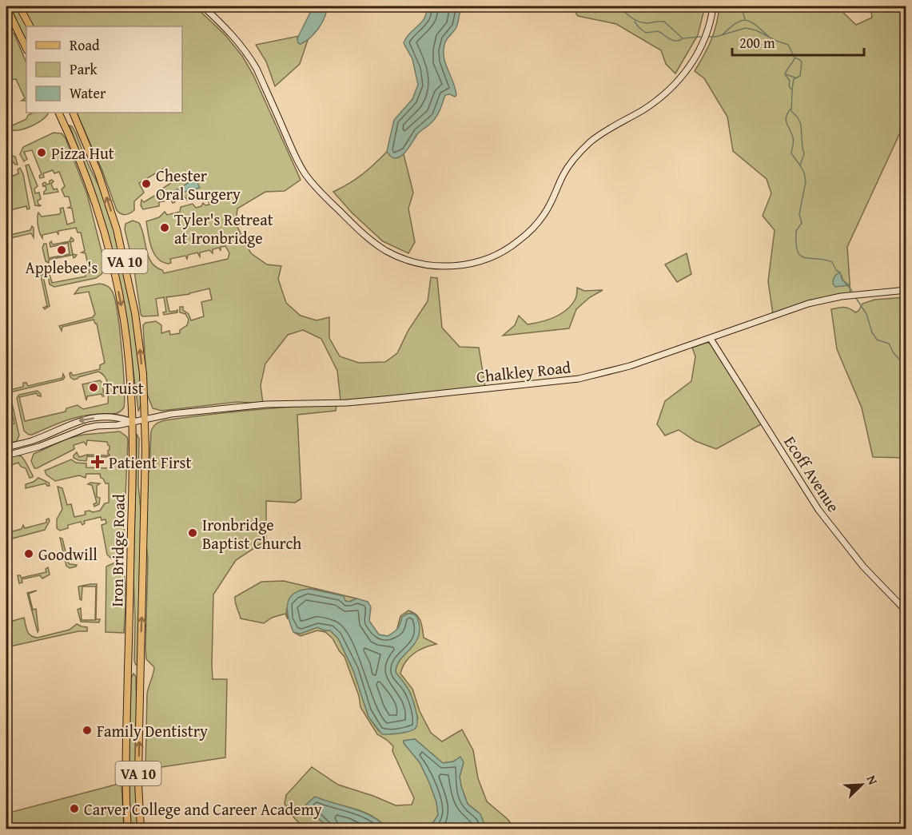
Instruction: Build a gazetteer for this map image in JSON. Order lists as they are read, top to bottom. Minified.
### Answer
{"streets":{"main road":["VA 10","Iron Bridge Road"],"street":["Chalkley Road","Ecoff Avenue"]},"crossings":[["Chalkley Road","Ecoff Avenue"],["Chalkley Road","Iron Bridge Road"]],"places":{"other":["Pizza Hut","Chester Oral Surgery","Tyler's Retreat at Ironbridge","Applebee's","Truist","Ironbridge Baptist Church","Goodwill","Family Dentistry","Carver College and Career Academy"],"health":["Patient First"]},"legend":["Road","Park","Water"],"scale_bar":"200 m","north":"top right"}
